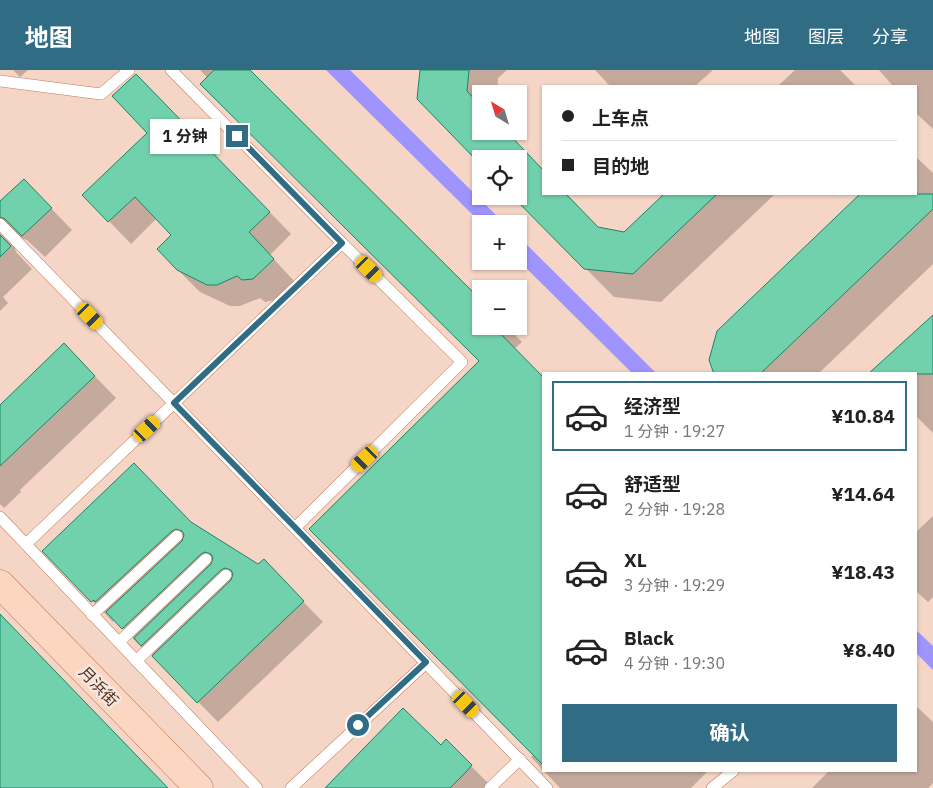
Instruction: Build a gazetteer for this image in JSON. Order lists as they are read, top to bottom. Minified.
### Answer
{"streets":{"street":["月浜街"]},"north":"top left","page":{"header":"地图","nav":["地图","图层","分享"],"map_buttons":["+","−"],"banner":["上车点","目的地"],"bubble":"1 分钟","list":[{"name":"经济型","note":"1 分钟 · 19:27","value":"¥10.84"},{"name":"舒适型","note":"2 分钟 · 19:28","value":"¥14.64"},{"name":"XL","note":"3 分钟 · 19:29","value":"¥18.43"},{"name":"Black","note":"4 分钟 · 19:30","value":"¥8.40"}],"buttons":"确认"}}
